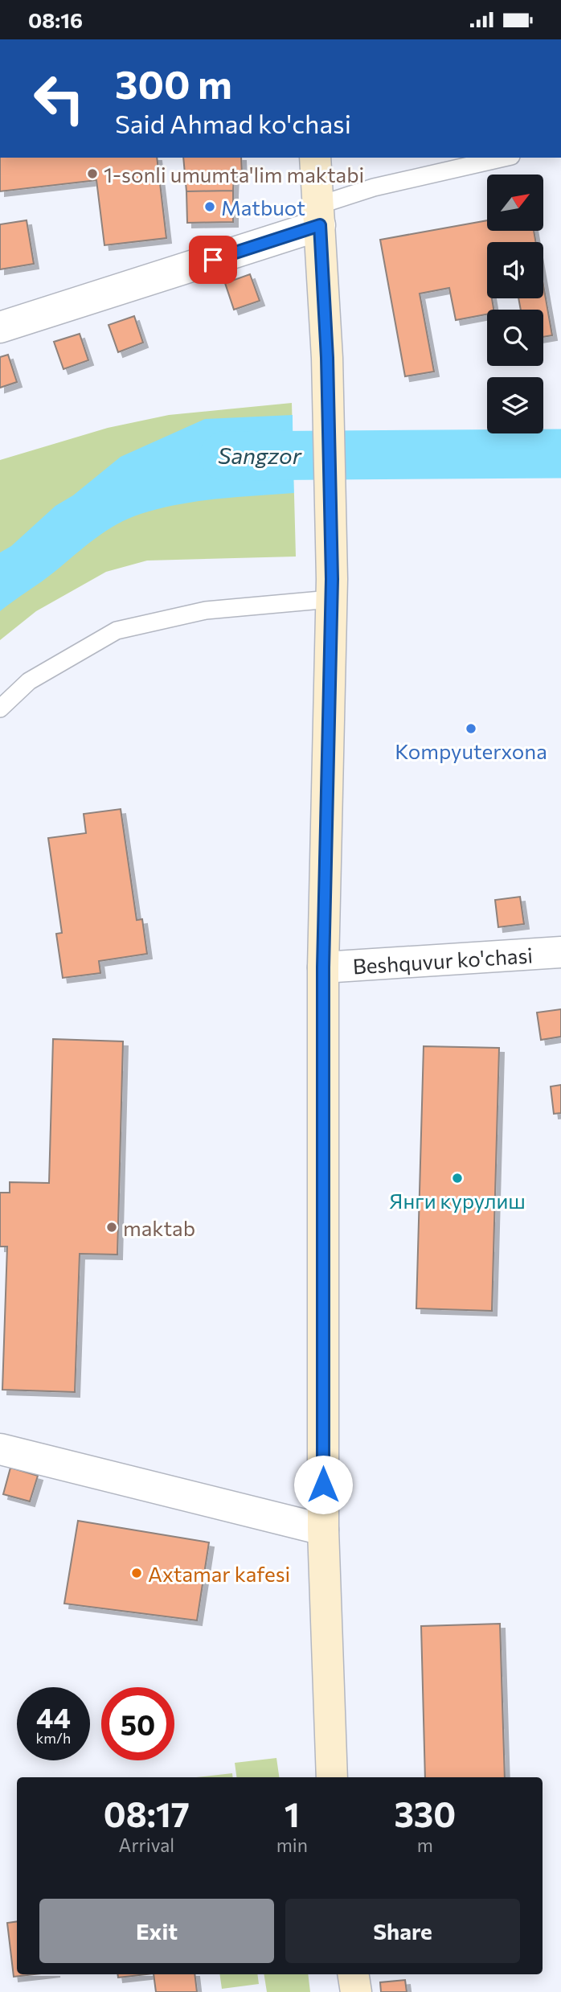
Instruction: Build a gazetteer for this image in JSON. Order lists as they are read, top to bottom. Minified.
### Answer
{"streets":{"street":["Beshquvur ko'chasi"]},"water":["Sangzor"],"places":["1-sonli umumta'lim maktabi","Matbuot","Kompyuterxona","Янги курулиш","maktab","Axtamar kafesi"],"north":"top right","page":{"status":"08:16","turn":["300 m","Said Ahmad ko'chasi"],"speed":"44 km/h","limit":"50","eta":["08:17","Arrival","1","min","330","m"],"buttons":["Exit","Share"]}}
